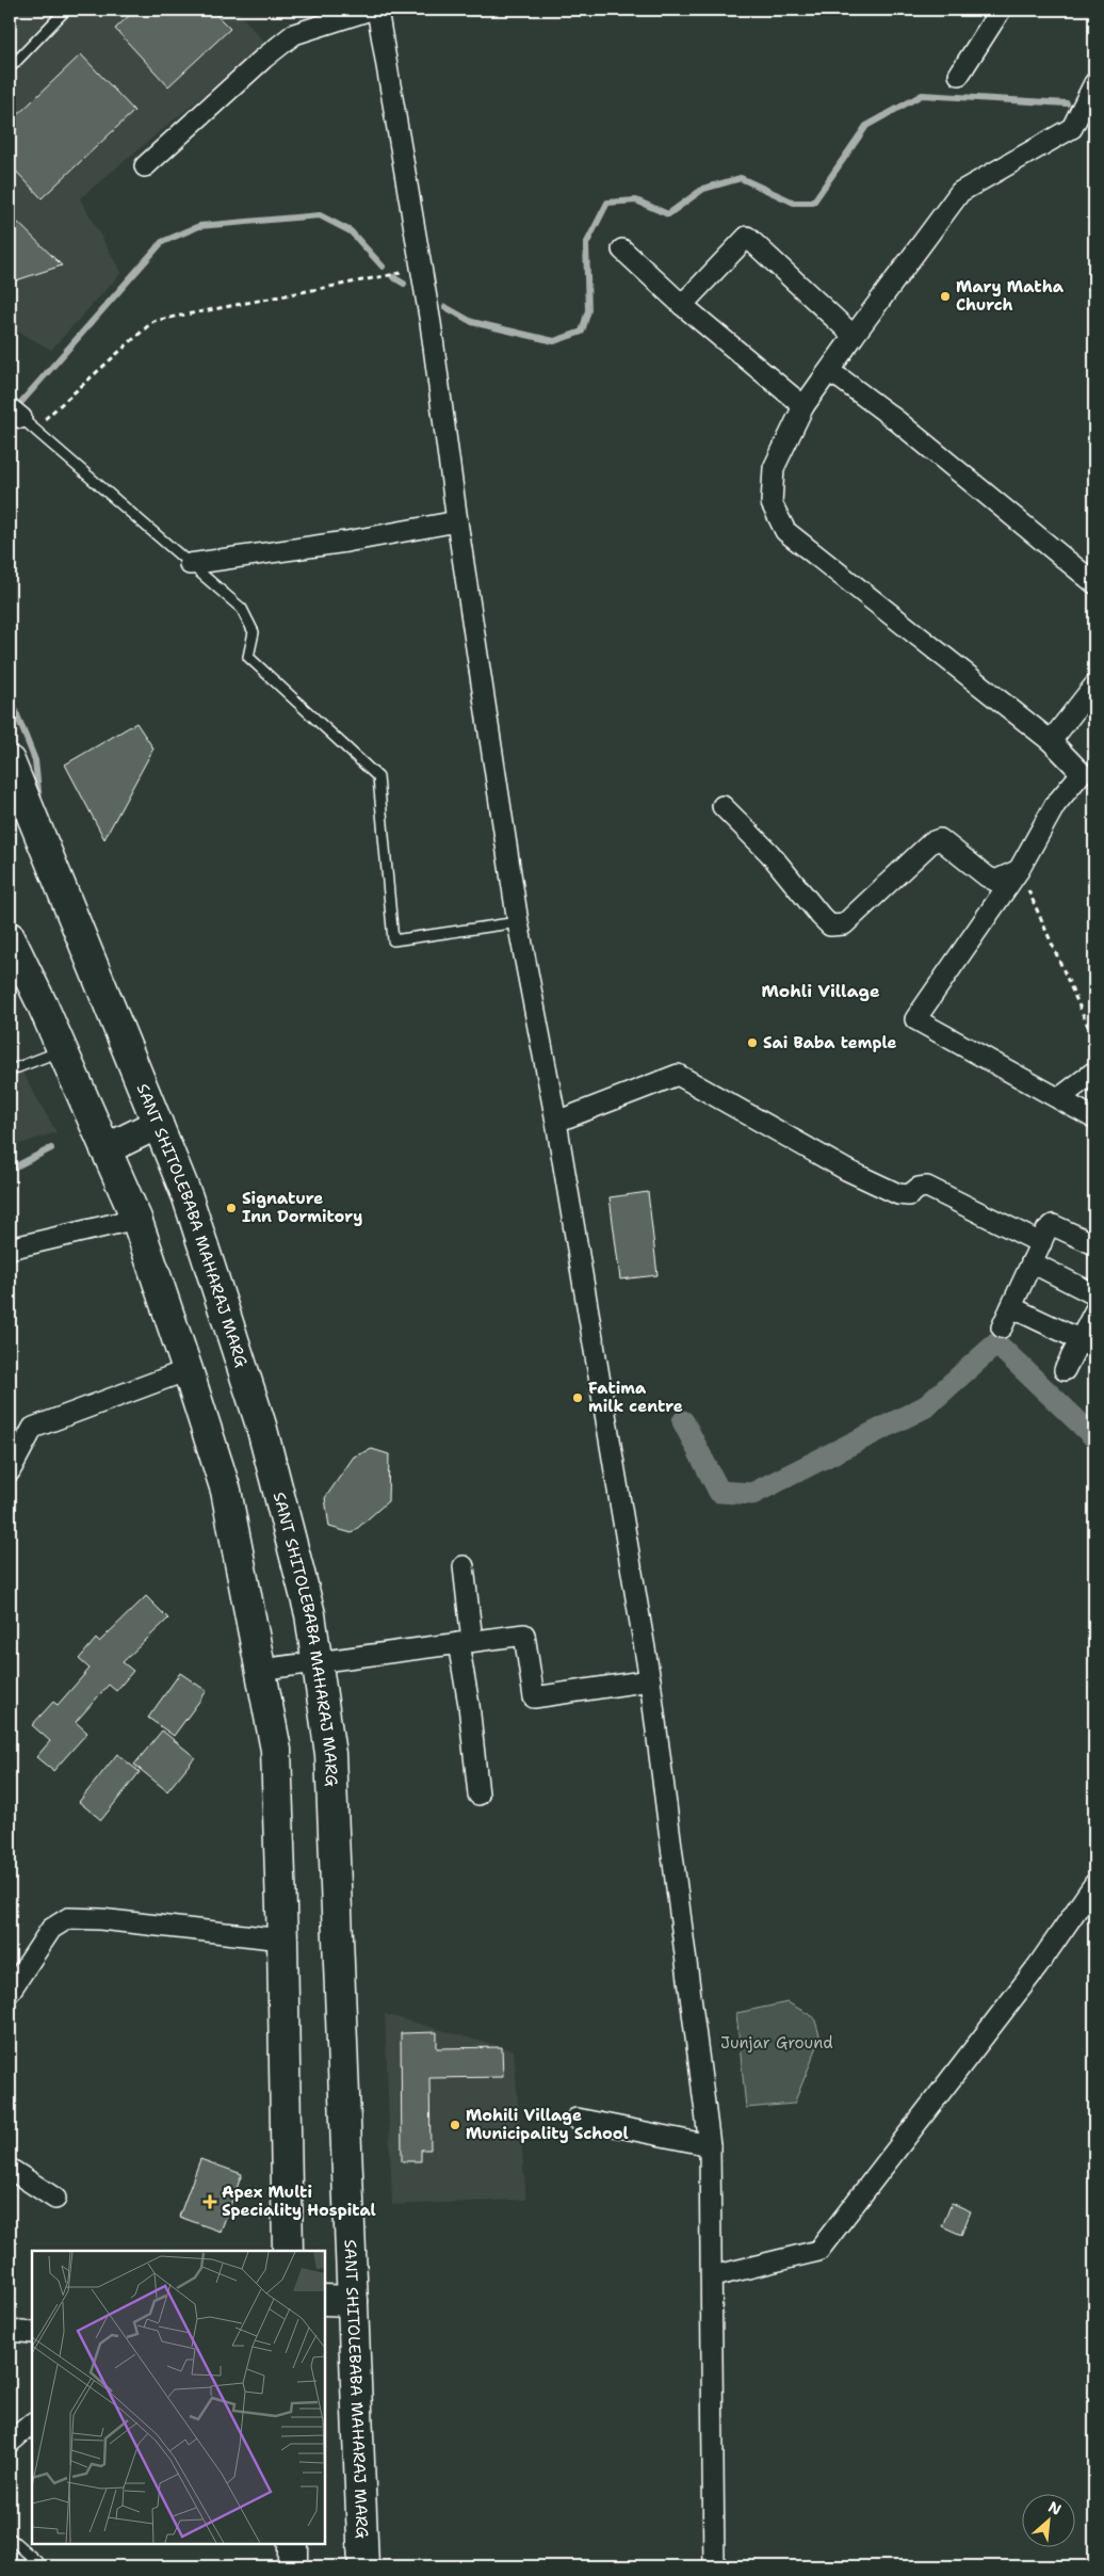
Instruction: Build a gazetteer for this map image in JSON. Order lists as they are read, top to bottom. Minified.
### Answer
{"streets":{"main road":["SANT SHITOLEBABA MAHARAJ MARG"]},"districts":["Mohli Village"],"parks":["Junjar Ground"],"places":{"other":["Mary Matha Church","Sai Baba temple","Signature Inn Dormitory","Fatima milk centre","Mohili Village Municipality School"],"health":["Apex Multi Speciality Hospital"]},"north":"top right"}
